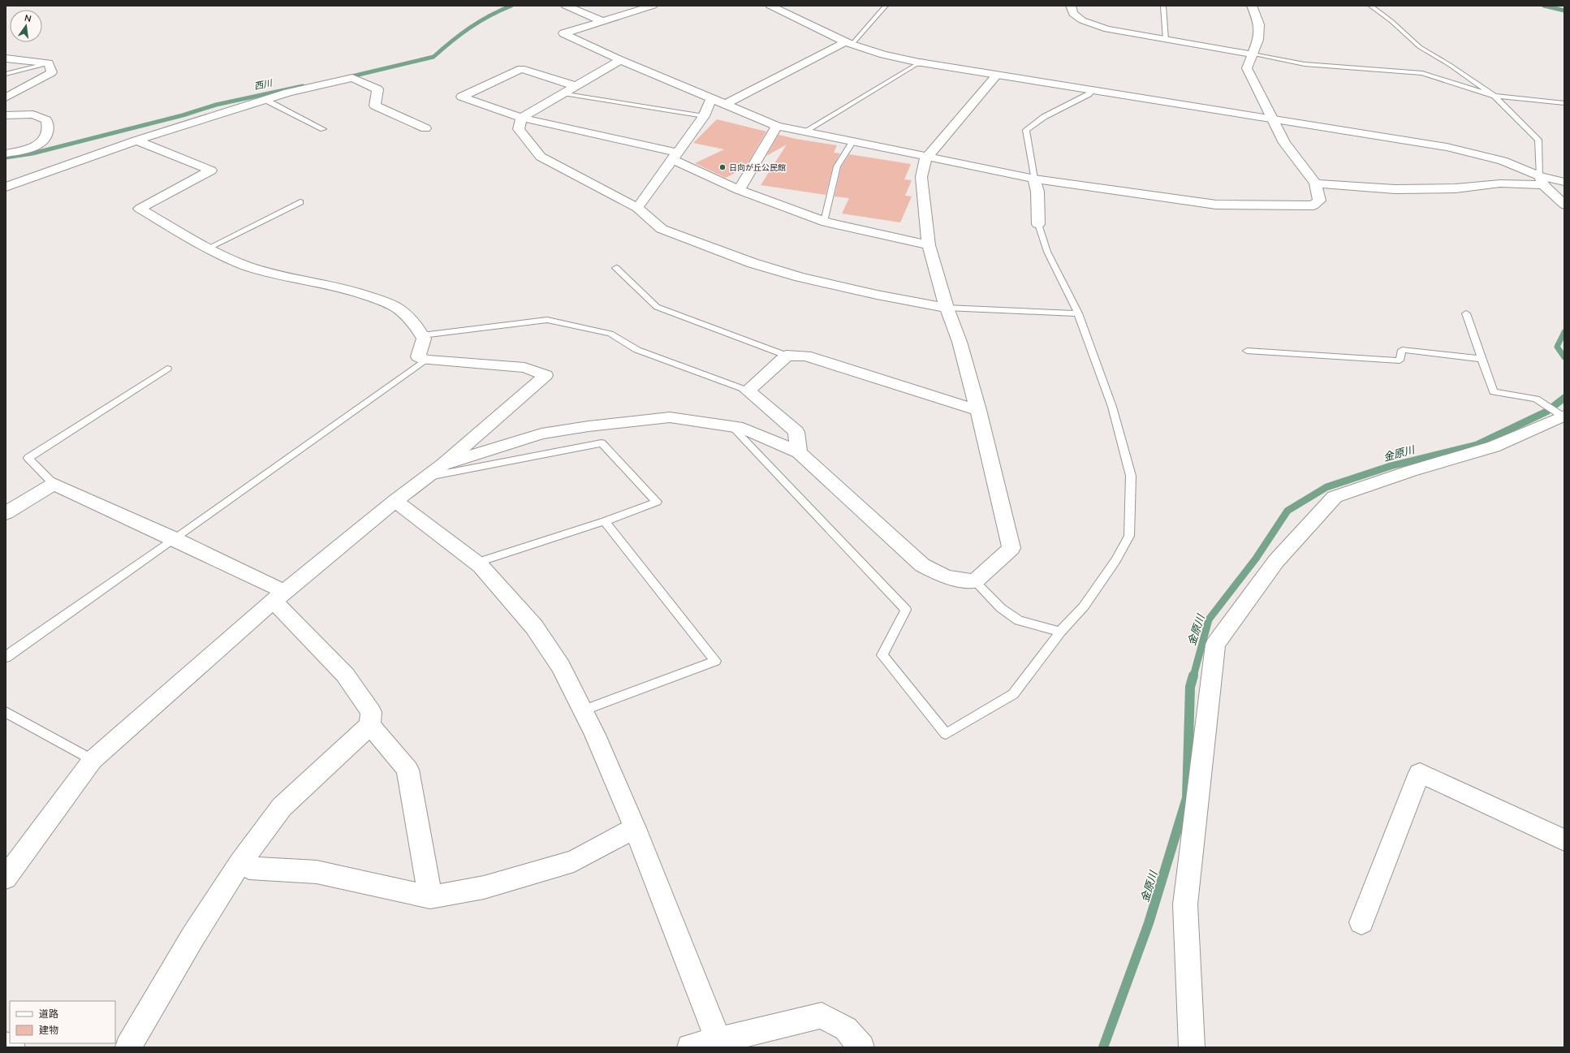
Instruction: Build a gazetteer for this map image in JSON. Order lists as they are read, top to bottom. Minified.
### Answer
{"water":["西川","金原川"],"places":["日向が丘公民館"],"legend":["道路","建物"],"north":"top"}
